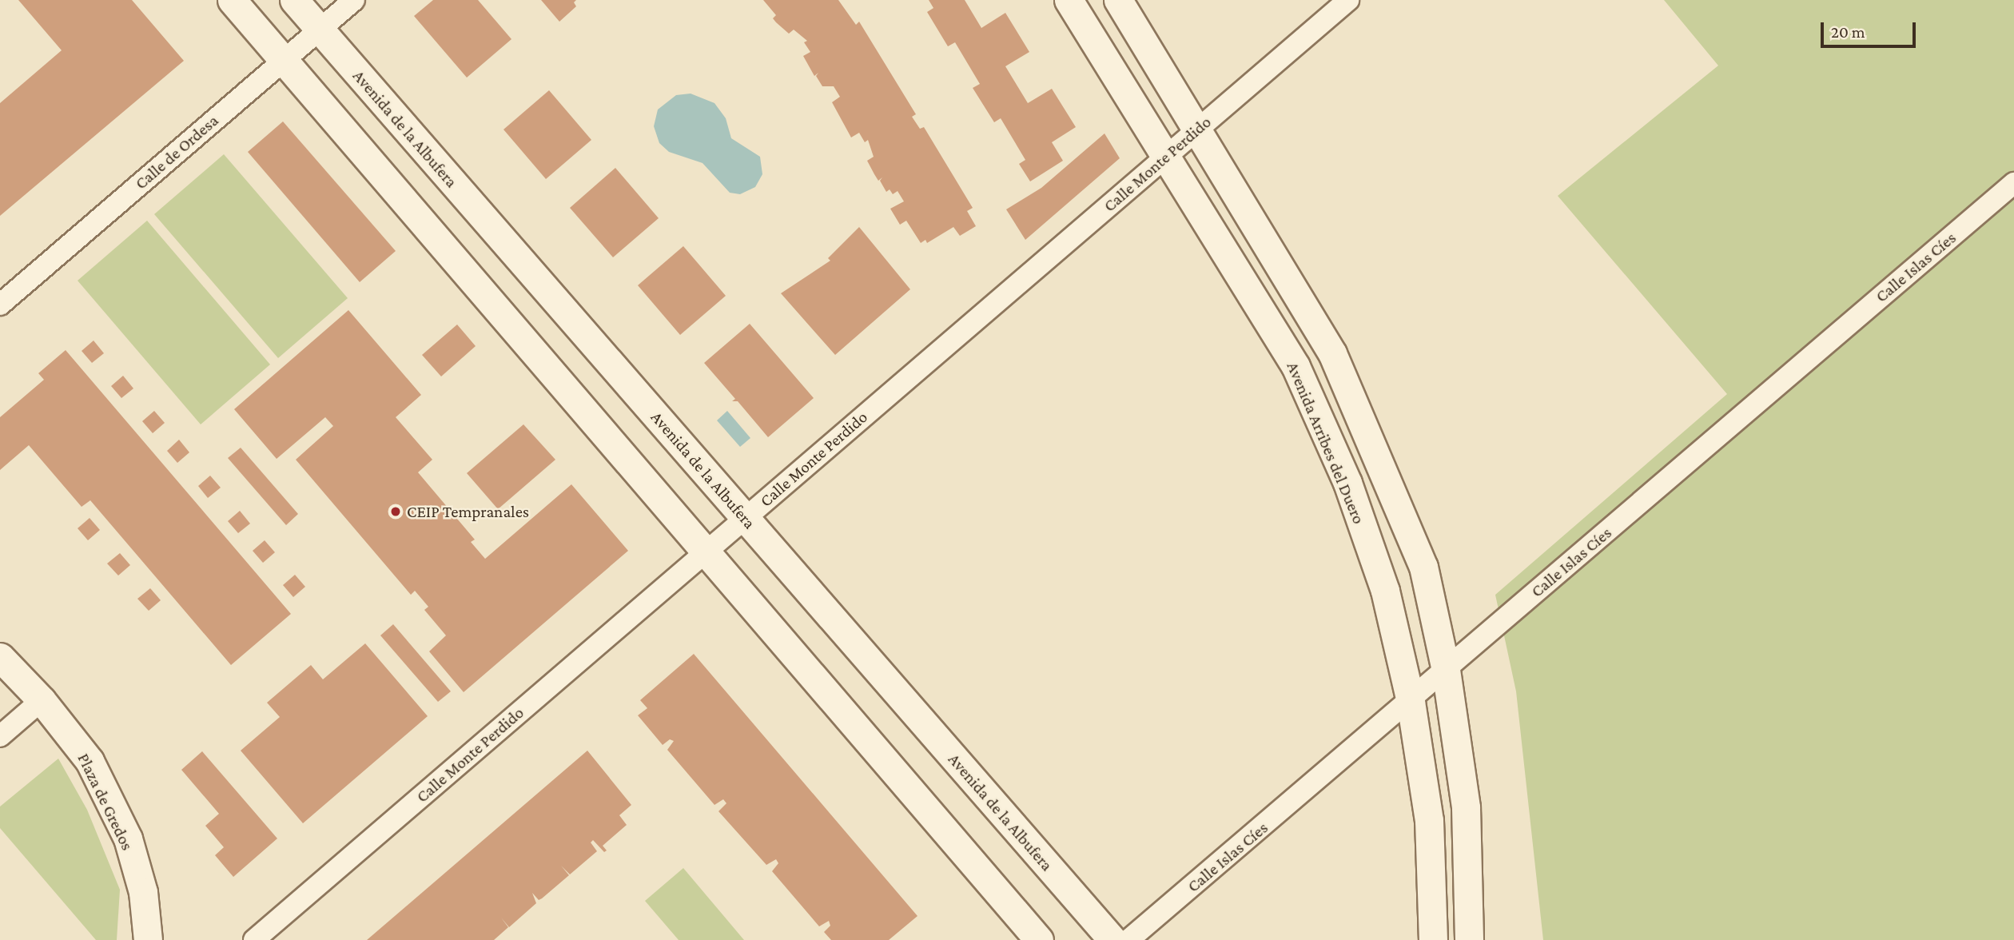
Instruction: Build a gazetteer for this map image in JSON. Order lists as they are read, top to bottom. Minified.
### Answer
{"streets":{"street":["Avenida de la Albufera","Calle de Ordesa","Calle Monte Perdido","Calle Islas Cíes","Avenida Arribes del Duero","Plaza de Gredos"]},"crossings":[["Avenida de la Albufera","Calle de Ordesa"],["Avenida de la Albufera","Calle Monte Perdido"],["Calle Monte Perdido","Avenida Arribes del Duero"],["Calle Islas Cíes","Avenida Arribes del Duero"]],"places":["CEIP Tempranales"],"scale_bar":"20 m"}
